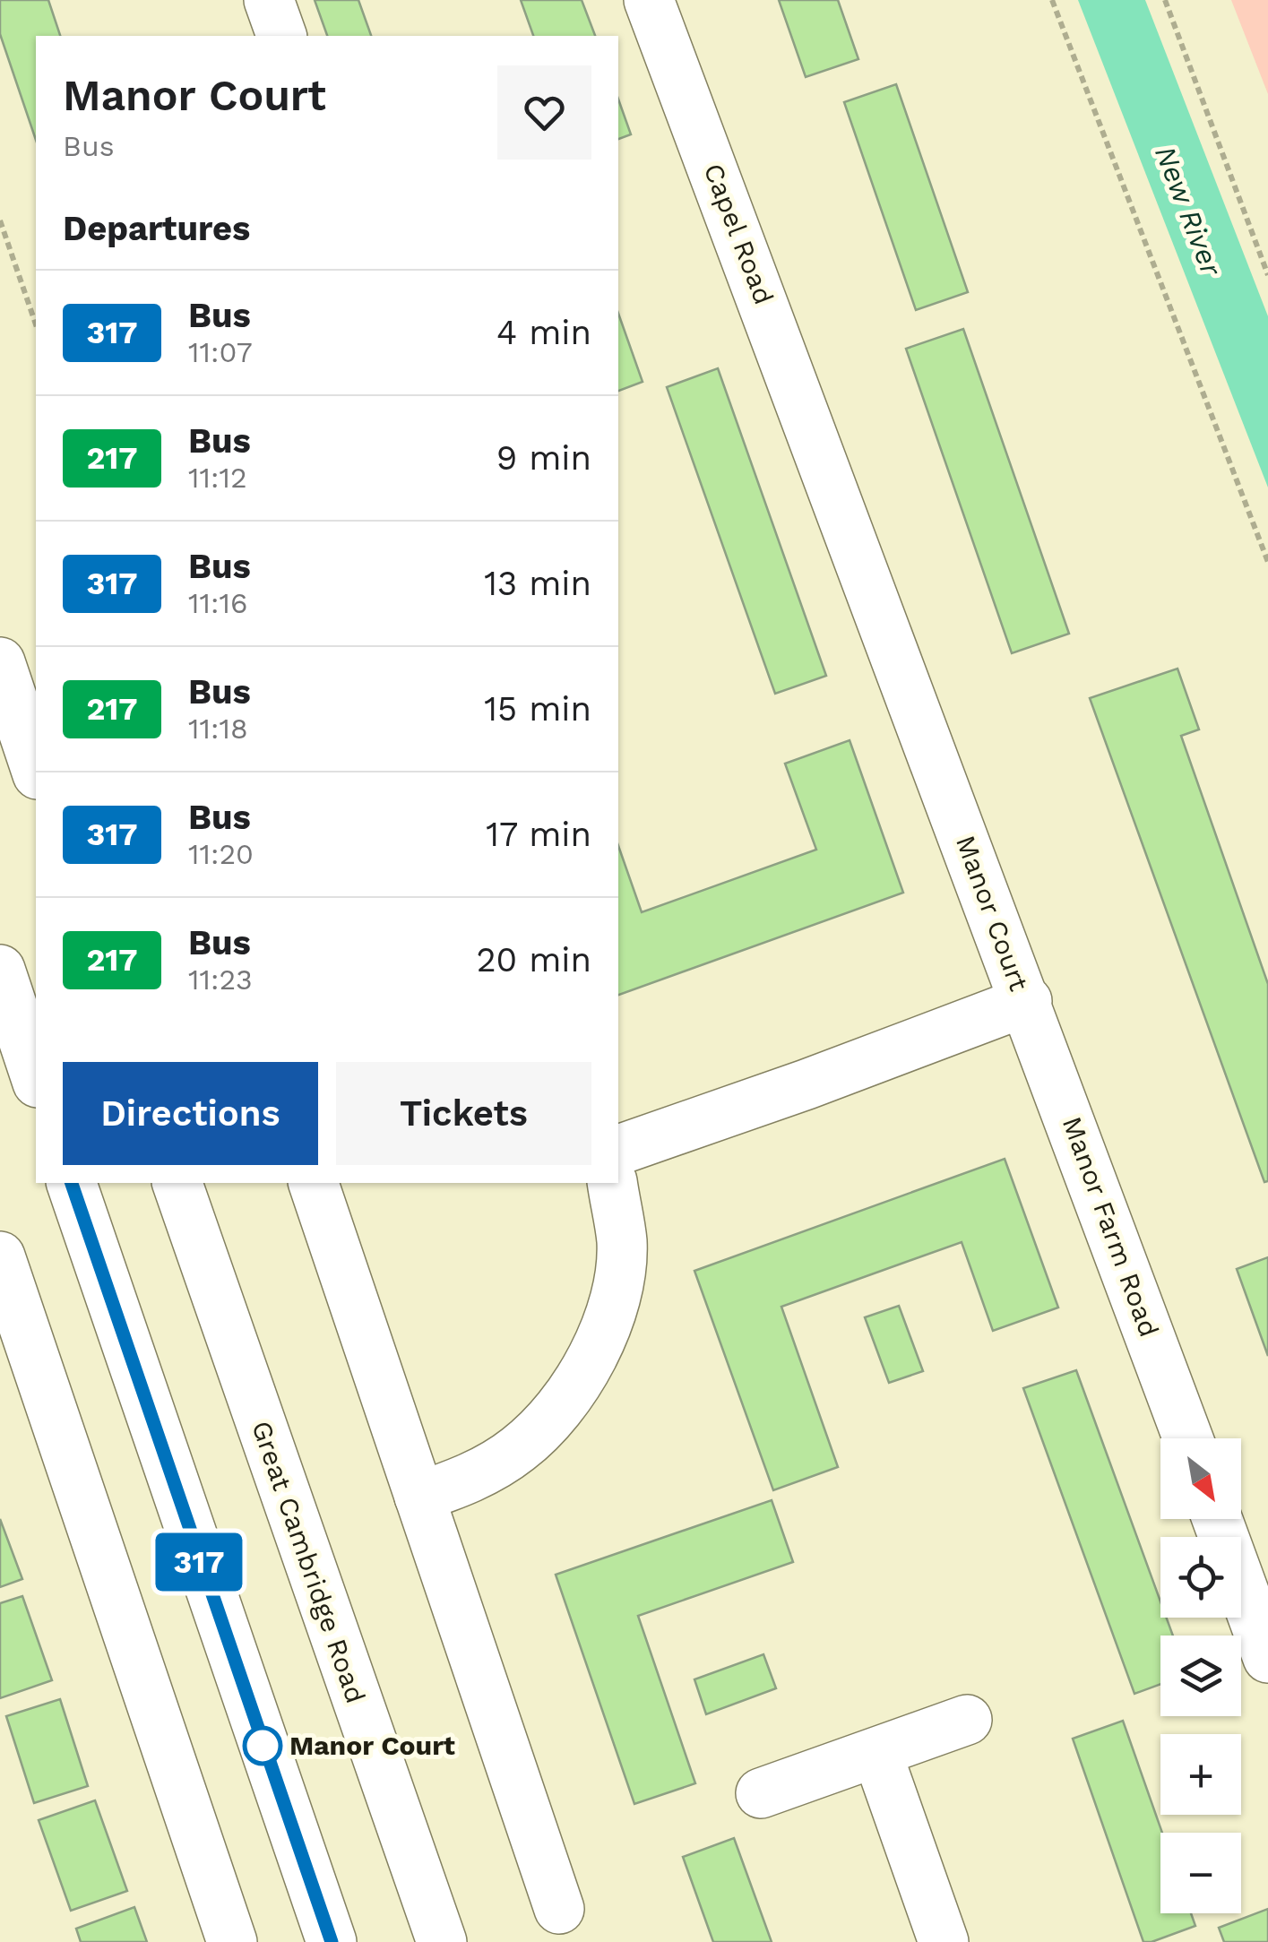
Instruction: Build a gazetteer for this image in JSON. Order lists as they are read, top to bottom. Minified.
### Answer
{"streets":{"main road":["Capel Road","Manor Court","Manor Farm Road","Great Cambridge Road"]},"crossings":[["Capel Road","Manor Court"],["Manor Court","Manor Farm Road"]],"water":["New River"],"places":["Manor Court"],"lines":["bus line 317"],"north":"bottom right","page":{"on_map":"317","heading":[["Manor Court","Bus"],"Departures"],"list":[{"mark":"317","name":"Bus","note":"11:07","value":"4 min"},{"mark":"217","name":"Bus","note":"11:12","value":"9 min"},{"mark":"317","name":"Bus","note":"11:16","value":"13 min"},{"mark":"217","name":"Bus","note":"11:18","value":"15 min"},{"mark":"317","name":"Bus","note":"11:20","value":"17 min"},{"mark":"217","name":"Bus","note":"11:23","value":"20 min"}],"buttons":["Directions","Tickets"],"map_buttons":["+","−"]}}
